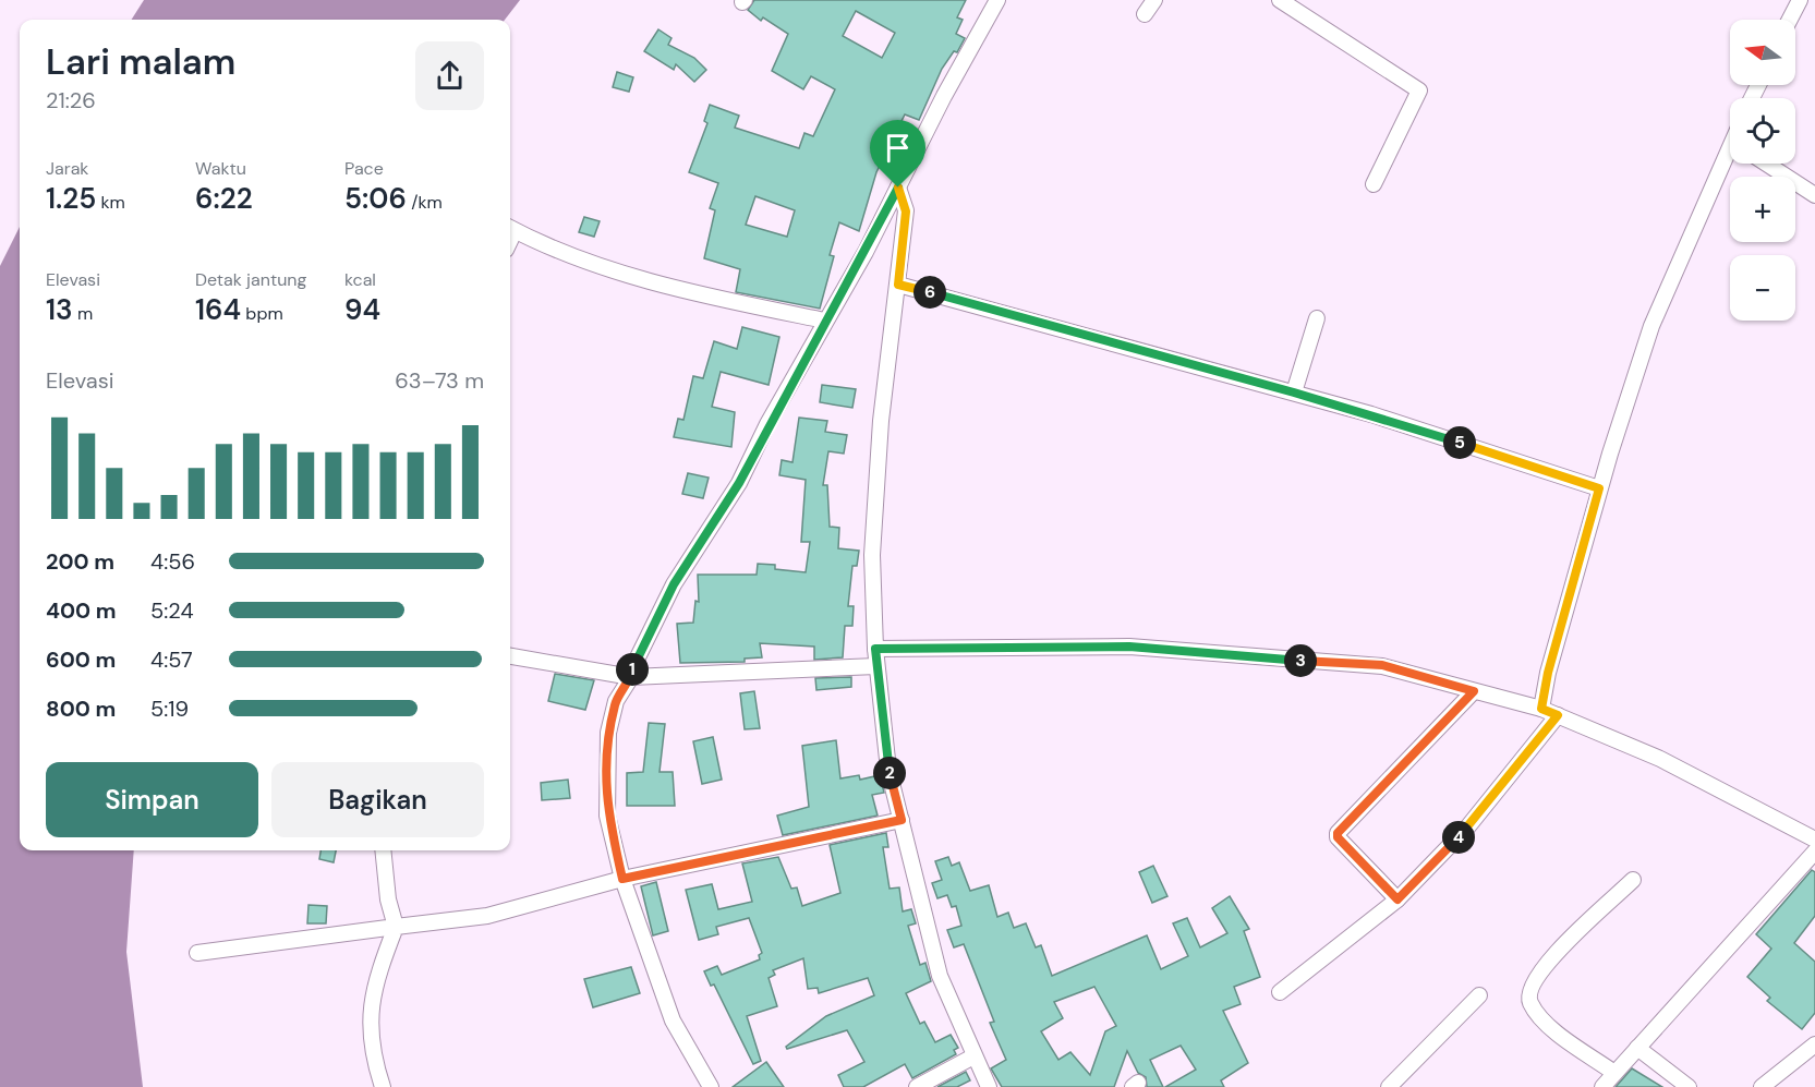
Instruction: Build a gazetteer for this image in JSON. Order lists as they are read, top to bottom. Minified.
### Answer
{"north":"left","page":{"map_buttons":["+","−"],"heading":["Lari malam","21:26"],"stats":[["Jarak","1.25 km"],["Waktu","6:22"],["Pace","5:06 /km"],["Elevasi","13 m"],["Detak jantung","164 bpm"],["kcal","94"]],"pins":["6","5","3","1","2","4"],"chart":["Elevasi","63–73 m"],"list":[{"name":"200 m","note":"4:56"},{"name":"400 m","note":"5:24"},{"name":"600 m","note":"4:57"},{"name":"800 m","note":"5:19"}],"buttons":["Simpan","Bagikan"]}}
